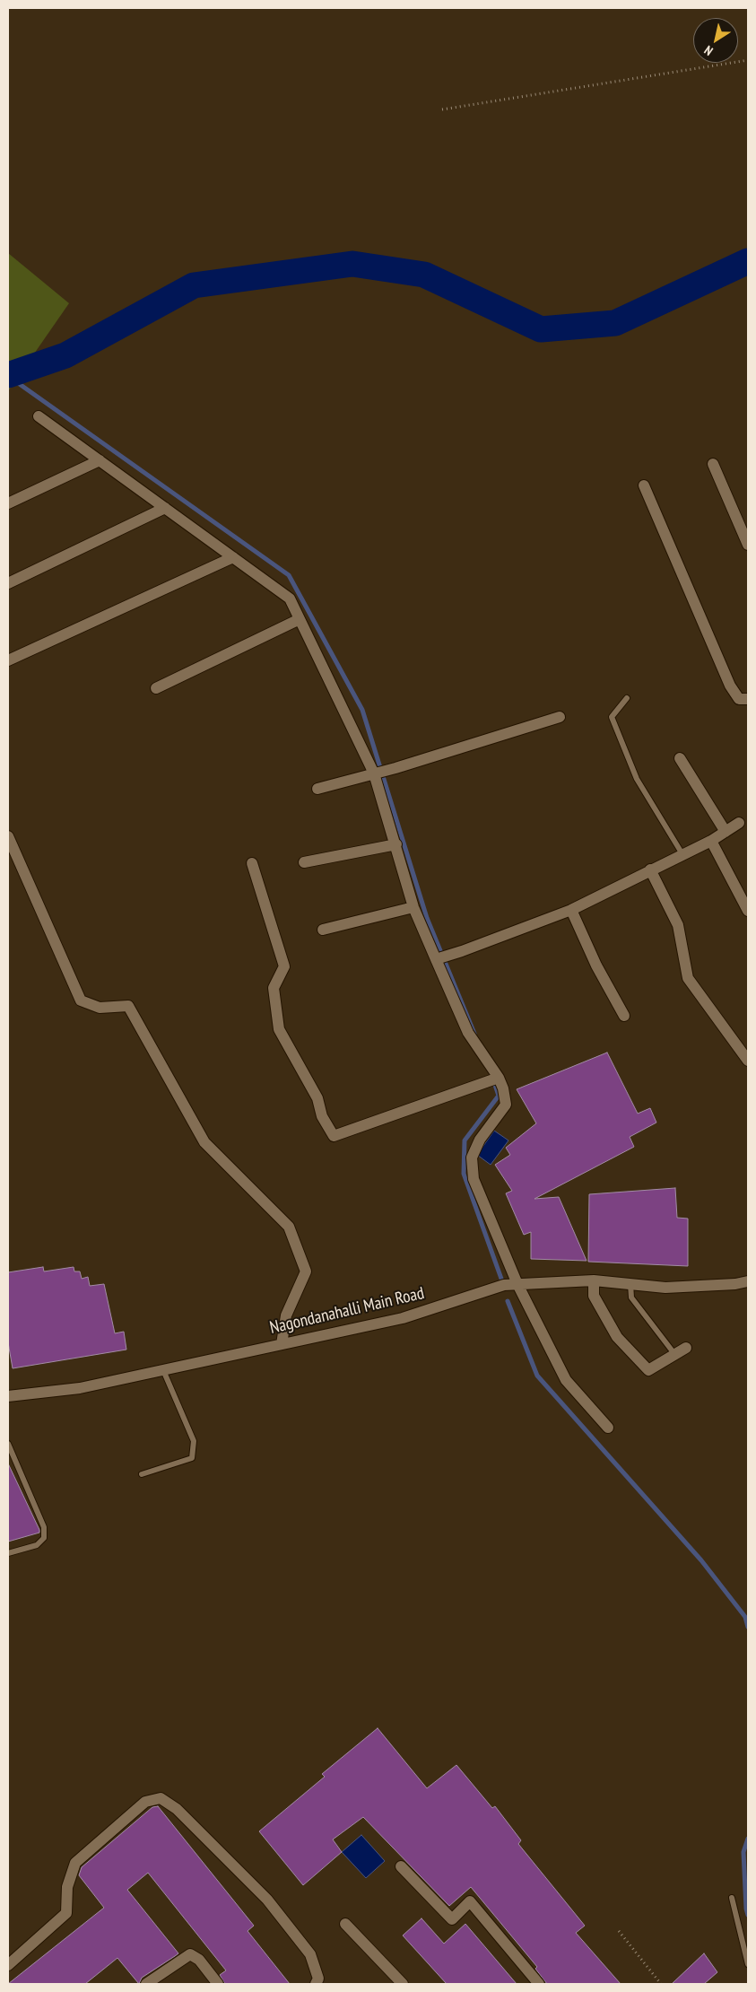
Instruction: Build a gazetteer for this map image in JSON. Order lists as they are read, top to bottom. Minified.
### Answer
{"streets":{"street":["Nagondanahalli Main Road"]},"north":"bottom left"}
